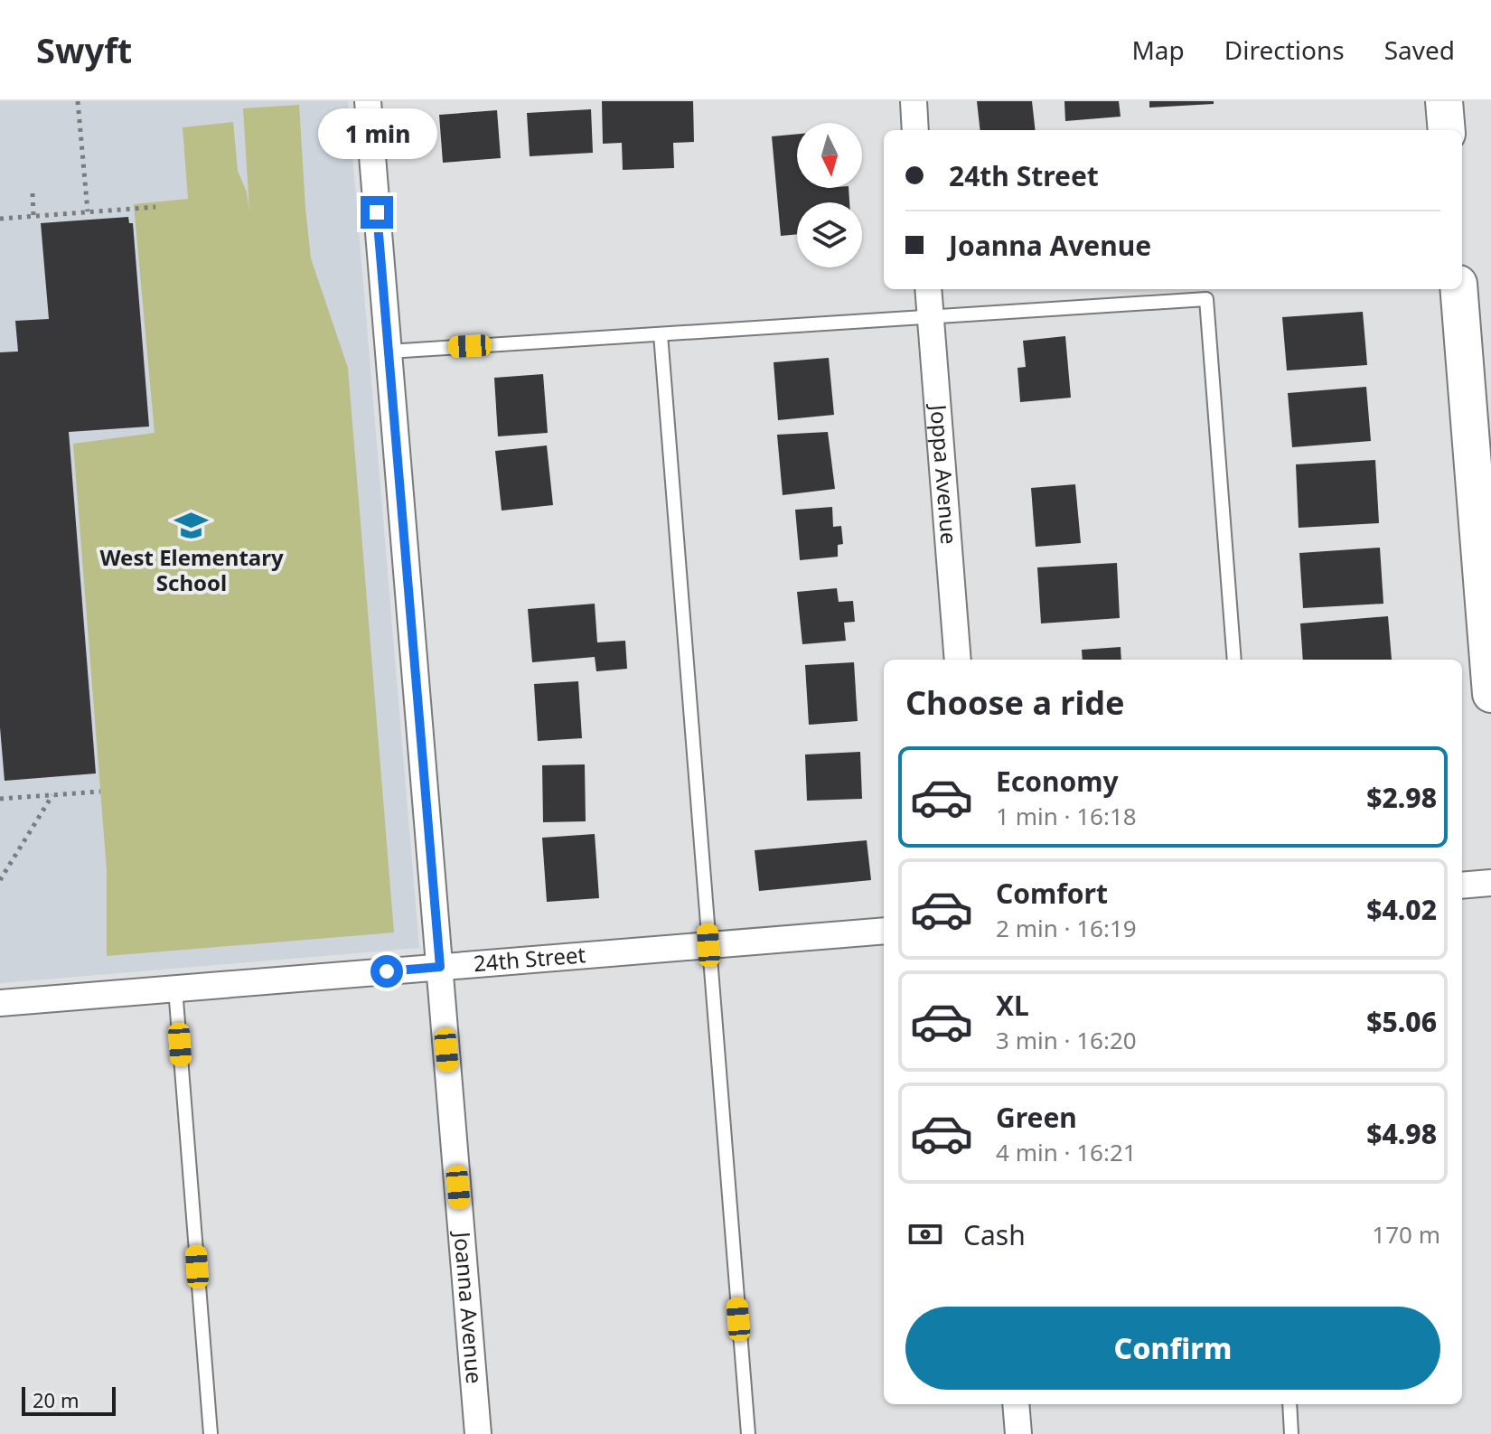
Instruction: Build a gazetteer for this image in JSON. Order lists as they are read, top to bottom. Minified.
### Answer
{"streets":{"street":["Joppa Avenue","24th Street","Joanna Avenue"]},"crossings":[["24th Street","Joanna Avenue"]],"places":{"school or university":["West Elementary School"]},"scale_bar":"20 m","north":"bottom","page":{"header":"Swyft","nav":["Map","Directions","Saved"],"bubble":"1 min","banner":["24th Street","Joanna Avenue"],"heading":"Choose a ride","list":[{"name":"Economy","note":"1 min · 16:18","value":"$2.98"},{"name":"Comfort","note":"2 min · 16:19","value":"$4.02"},{"name":"XL","note":"3 min · 16:20","value":"$5.06"},{"name":"Green","note":"4 min · 16:21","value":"$4.98"}],"pay":["Cash","170 m"],"buttons":"Confirm","scale":"20 m"}}
